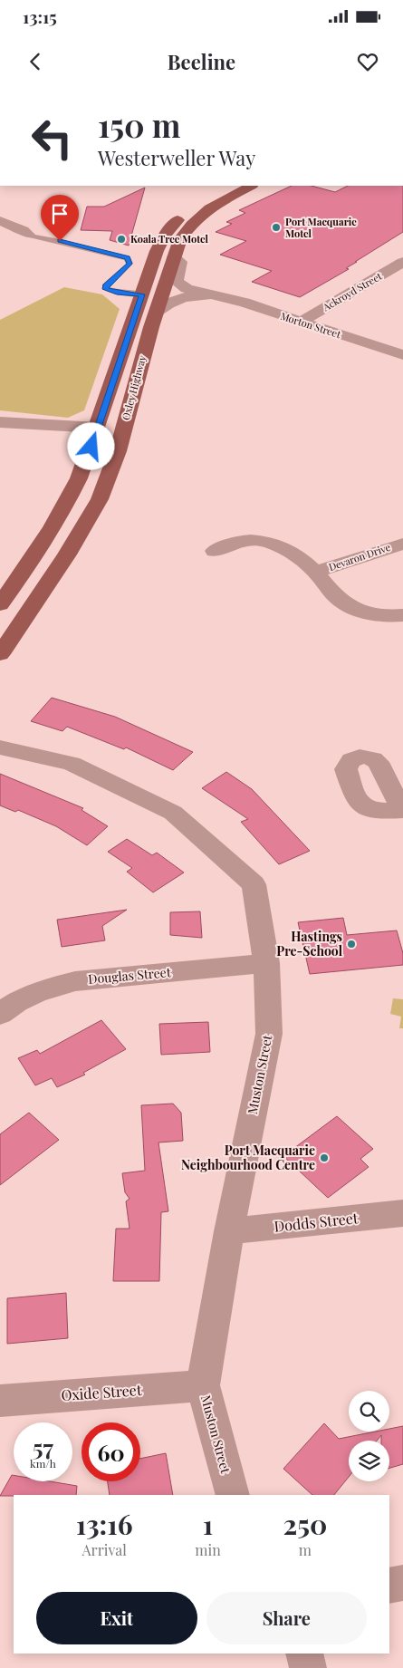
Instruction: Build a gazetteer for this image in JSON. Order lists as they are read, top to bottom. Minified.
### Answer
{"streets":{"main road":["Oxley Highway"],"street":["Ackroyd Street","Morton Street","Devaron Drive","Douglas Street","Muston Street","Dodds Street","Oxide Street"]},"crossings":[["Ackroyd Street","Morton Street"],["Morton Street","Oxley Highway"],["Douglas Street","Muston Street"],["Muston Street","Dodds Street"],["Muston Street","Oxide Street"]],"places":["Port Macquarie Motel","Koala Tree Motel","Hastings Pre-School","Port Macquarie Neighbourhood Centre"],"page":{"status":"13:15","header":"Beeline","turn":["150 m","Westerweller Way"],"speed":"57 km/h","limit":"60","eta":["13:16","Arrival","1","min","250","m"],"buttons":["Exit","Share"]}}
